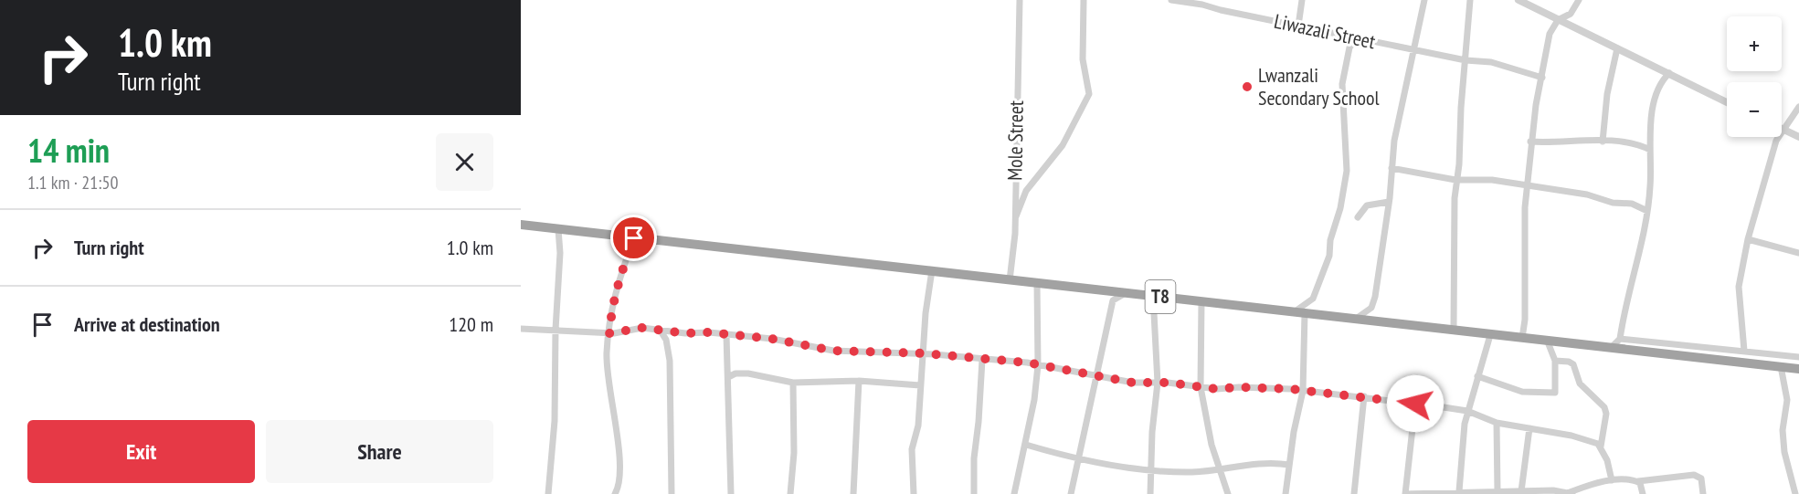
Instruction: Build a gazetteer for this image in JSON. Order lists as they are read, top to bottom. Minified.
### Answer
{"streets":{"highway":["T8"],"street":["Liwazali Street","Mole Street"]},"crossings":[["Mole Street","T8"]],"places":["Lwanzali Secondary School"],"page":{"turn":["1.0 km","Turn right"],"map_buttons":["+","−"],"heading":["14 min","1.1 km · 21:50"],"list":[{"name":"Turn right","value":"1.0 km"},{"name":"Arrive at destination","value":"120 m"}],"buttons":["Exit","Share"]}}
